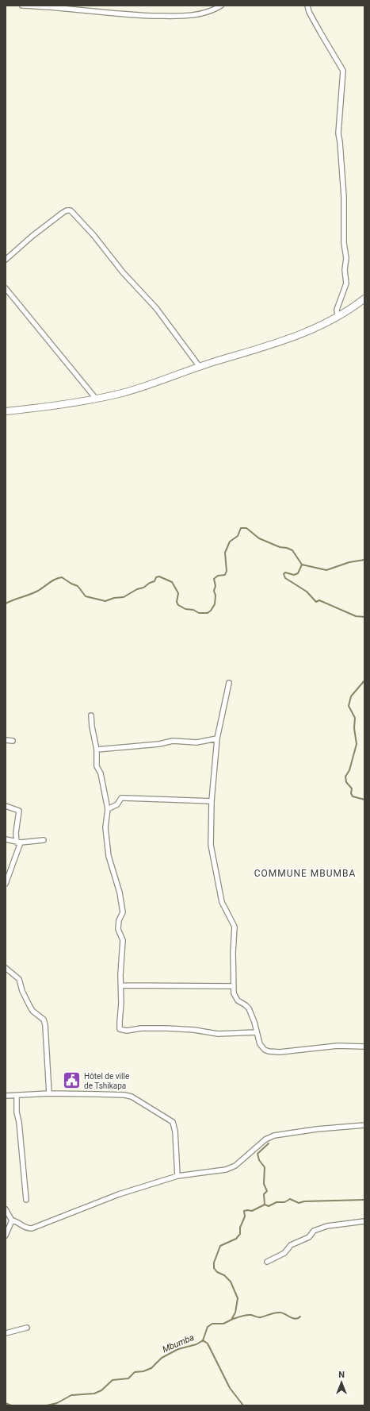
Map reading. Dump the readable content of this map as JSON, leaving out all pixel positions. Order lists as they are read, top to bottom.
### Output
{
  "districts": ["COMMUNE MBUMBA"],
  "water": ["Mbumba"],
  "places": {
    "public building": ["Hôtel de ville de Tshikapa"]
  },
  "north": "top"
}
